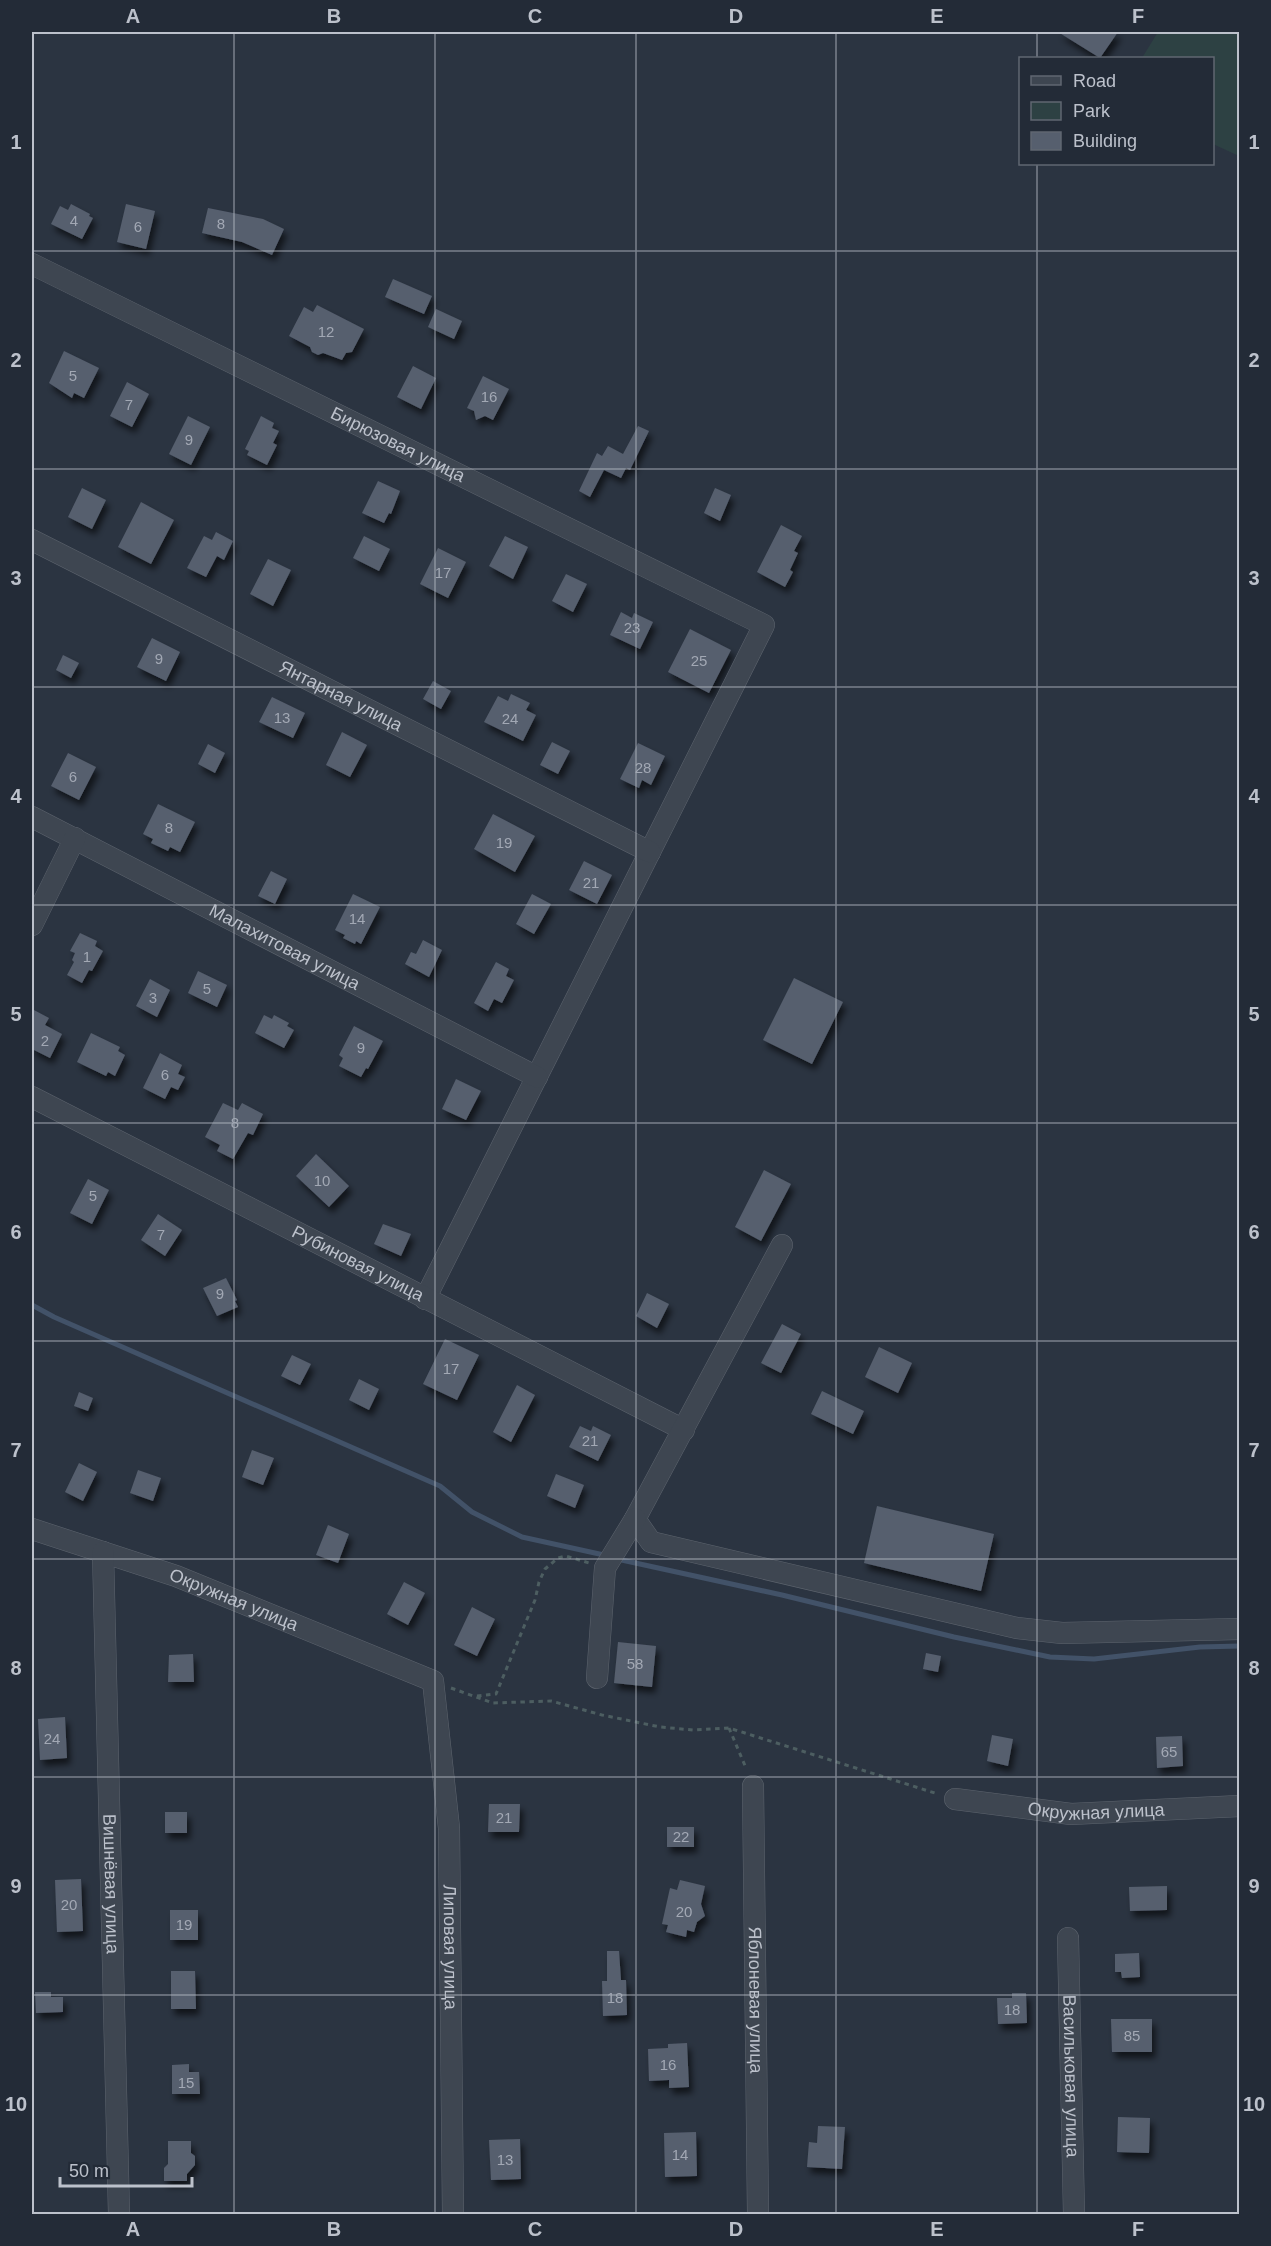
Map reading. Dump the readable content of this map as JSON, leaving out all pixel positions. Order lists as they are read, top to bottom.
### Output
{
  "streets": {
    "street": [
      "Бирюзовая улица",
      "Янтарная улица",
      "Малахитовая улица",
      "Рубиновая улица",
      "Окружная улица",
      "Вишнёвая улица",
      "Липовая улица",
      "Яблоневая улица",
      "Васильковая улица"
    ]
  },
  "crossings": [
    ["Бирюзовая улица", "Янтарная улица"],
    ["Окружная улица", "Вишнёвая улица"],
    ["Окружная улица", "Липовая улица"]
  ],
  "house_numbers": [
    "4",
    "8",
    "6",
    "12",
    "5",
    "16",
    "7",
    "9",
    "17",
    "23",
    "9",
    "25",
    "13",
    "24",
    "28",
    "6",
    "8",
    "19",
    "21",
    "14",
    "1",
    "5",
    "3",
    "2",
    "9",
    "6",
    "8",
    "10",
    "5",
    "7",
    "9",
    "17",
    "21",
    "58",
    "24",
    "65",
    "21",
    "22",
    "20",
    "20",
    "19",
    "18",
    "18",
    "85",
    "16",
    "15",
    "14",
    "13"
  ],
  "legend": ["Road", "Park", "Building"],
  "scale_bar": "50 m",
  "grid": {
    "columns": [
      "A",
      "B",
      "C",
      "D",
      "E",
      "F"
    ],
    "rows": [
      "1",
      "2",
      "3",
      "4",
      "5",
      "6",
      "7",
      "8",
      "9",
      "10"
    ]
  }
}
